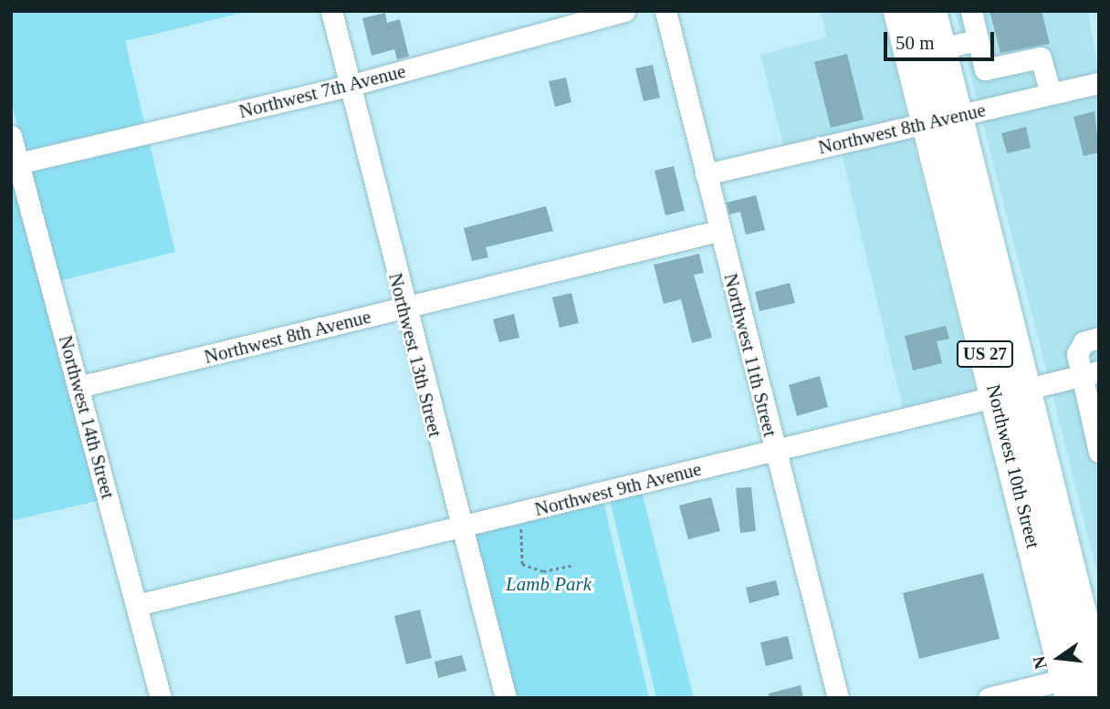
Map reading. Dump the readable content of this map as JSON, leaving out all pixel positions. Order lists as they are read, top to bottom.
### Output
{
  "streets": {
    "highway": ["US 27", "Northwest 10th Street"],
    "street": [
      "Northwest 7th Avenue",
      "Northwest 8th Avenue",
      "Northwest 13th Street",
      "Northwest 11th Street",
      "Northwest 14th Street",
      "Northwest 9th Avenue"
    ]
  },
  "crossings": [
    ["Northwest 7th Avenue", "Northwest 13th Street"],
    ["Northwest 7th Avenue", "Northwest 14th Street"],
    ["Northwest 8th Avenue", "Northwest 13th Street"],
    ["Northwest 8th Avenue", "Northwest 11th Street"],
    ["Northwest 8th Avenue", "Northwest 14th Street"],
    ["Northwest 8th Avenue", "Northwest 10th Street"],
    ["Northwest 13th Street", "Northwest 9th Avenue"],
    ["Northwest 11th Street", "Northwest 9th Avenue"],
    ["Northwest 14th Street", "Northwest 9th Avenue"],
    ["Northwest 10th Street", "Northwest 9th Avenue"]
  ],
  "parks": ["Lamb Park"],
  "scale_bar": "50 m",
  "north": "left"
}
